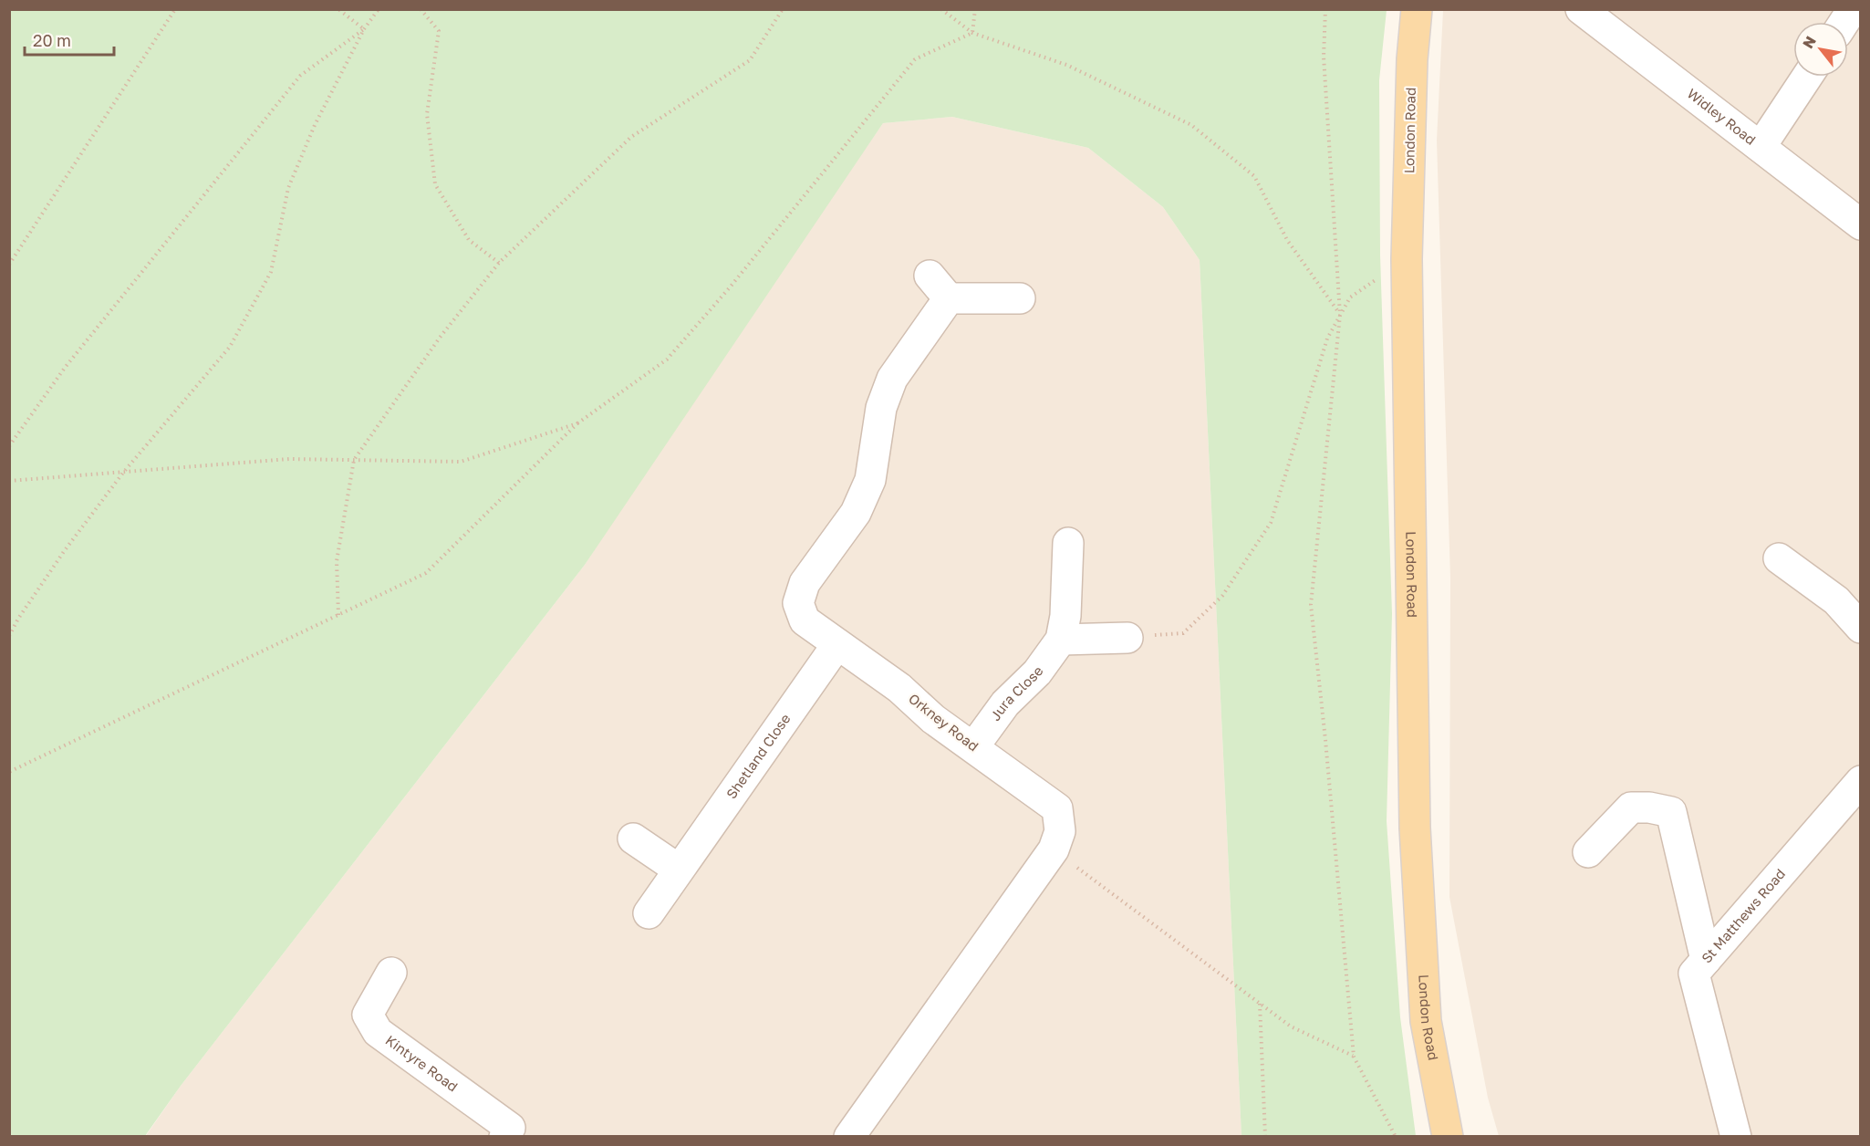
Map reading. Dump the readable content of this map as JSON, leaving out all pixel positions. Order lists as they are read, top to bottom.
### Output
{
  "streets": {
    "main road": ["London Road"],
    "street": [
      "Widley Road",
      "Jura Close",
      "Orkney Road",
      "Shetland Close",
      "St Matthews Road",
      "Kintyre Road"
    ]
  },
  "crossings": [
    ["Jura Close", "Orkney Road"],
    ["Orkney Road", "Shetland Close"]
  ],
  "scale_bar": "20 m",
  "north": "top left"
}
